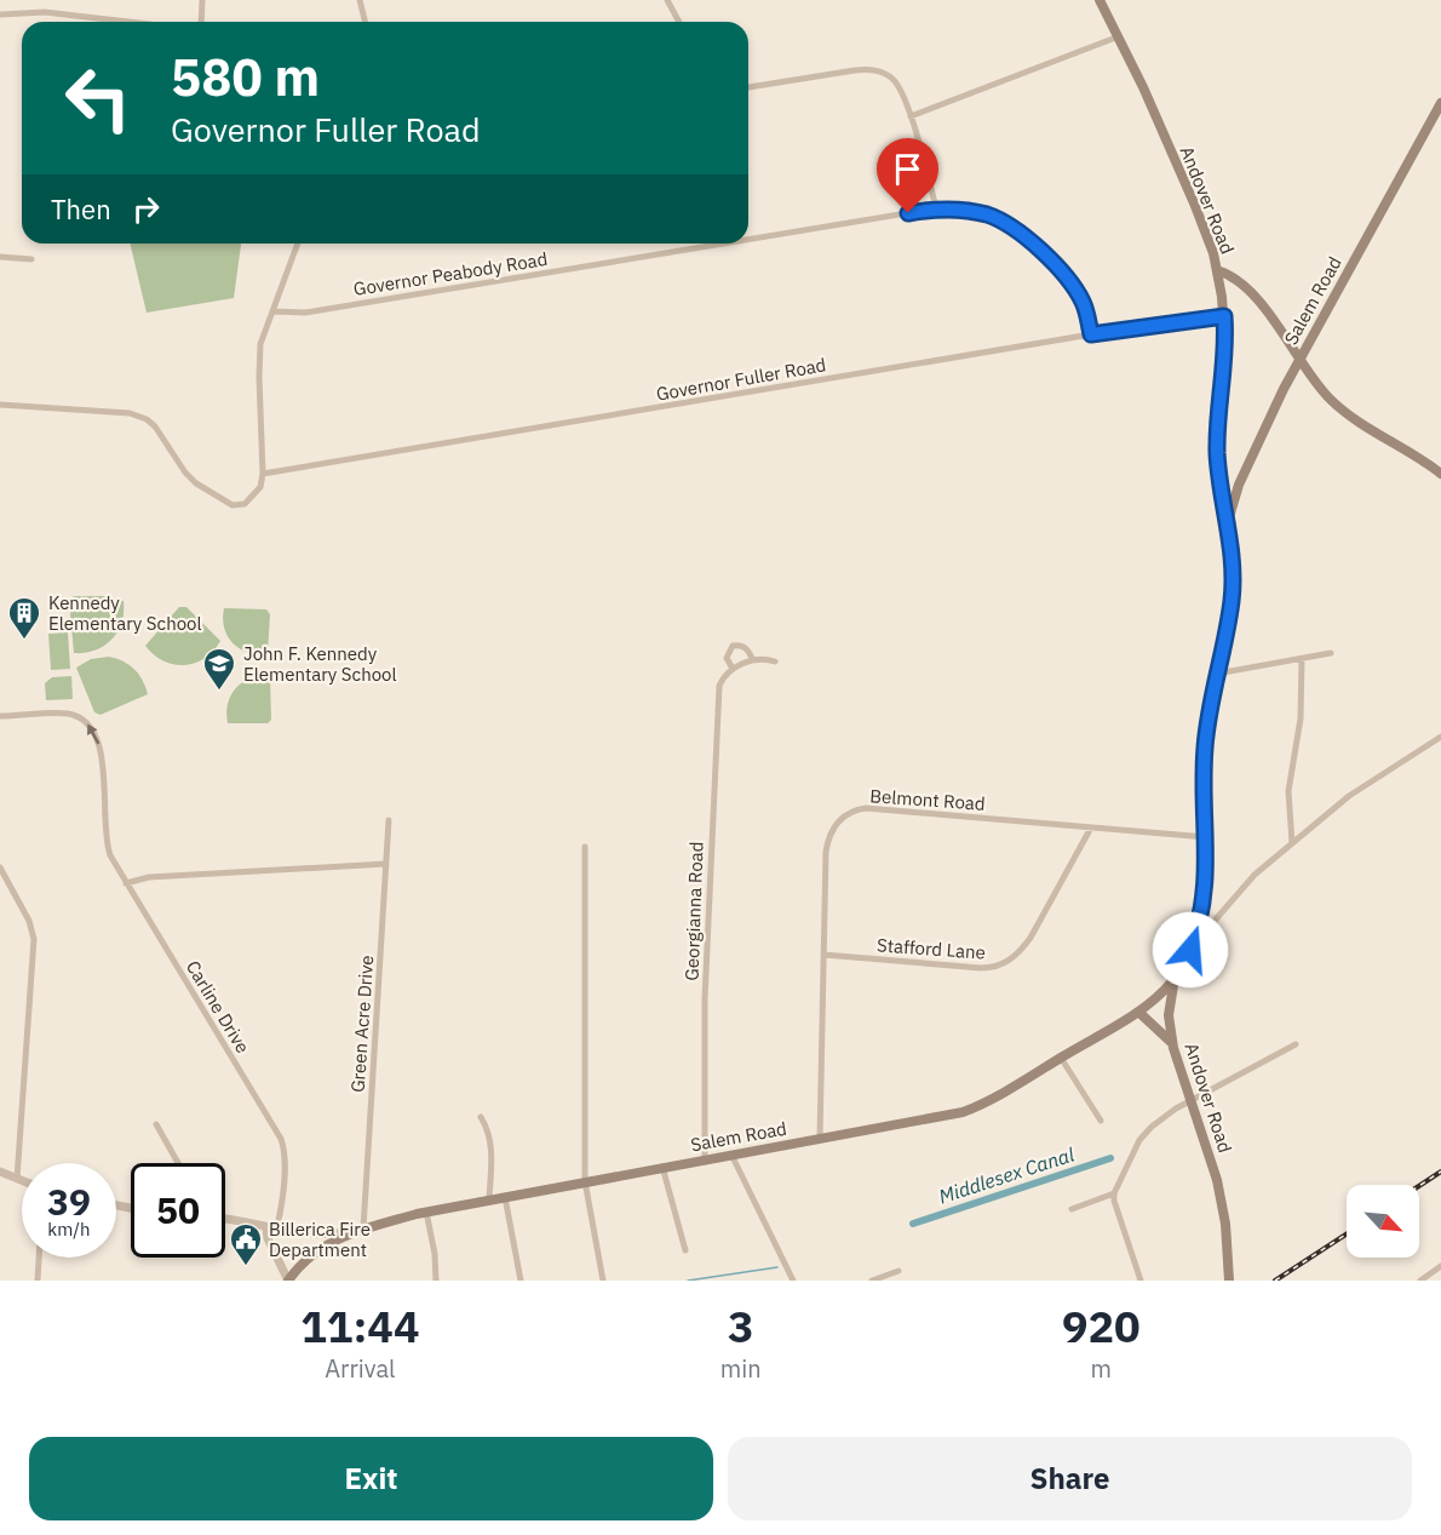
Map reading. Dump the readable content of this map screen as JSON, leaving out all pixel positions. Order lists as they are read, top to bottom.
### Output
{
  "streets": {
    "main road": ["Andover Road", "Salem Road"],
    "street": [
      "Governor Peabody Road",
      "Governor Fuller Road",
      "Belmont Road",
      "Georgianna Road",
      "Stafford Lane",
      "Carline Drive",
      "Green Acre Drive"
    ]
  },
  "crossings": [
    ["Andover Road", "Salem Road"],
    ["Andover Road", "Governor Fuller Road"],
    ["Andover Road", "Belmont Road"],
    ["Governor Peabody Road", "Governor Fuller Road"],
    ["Salem Road", "Belmont Road"],
    ["Salem Road", "Georgianna Road"],
    ["Salem Road", "Green Acre Drive"],
    ["Belmont Road", "Stafford Lane"]
  ],
  "water": ["Middlesex Canal"],
  "places": {
    "building": ["Kennedy Elementary School"],
    "school or university": ["John F. Kennedy Elementary School"],
    "public building": ["Billerica Fire Department"]
  },
  "north": "bottom right",
  "page": {
    "turn": ["580 m", "Governor Fuller Road"],
    "then": "Then",
    "speed": "39 km/h",
    "limit": "50",
    "eta": [
      "11:44",
      "Arrival",
      "3",
      "min",
      "920",
      "m"
    ],
    "buttons": ["Exit", "Share"]
  }
}
